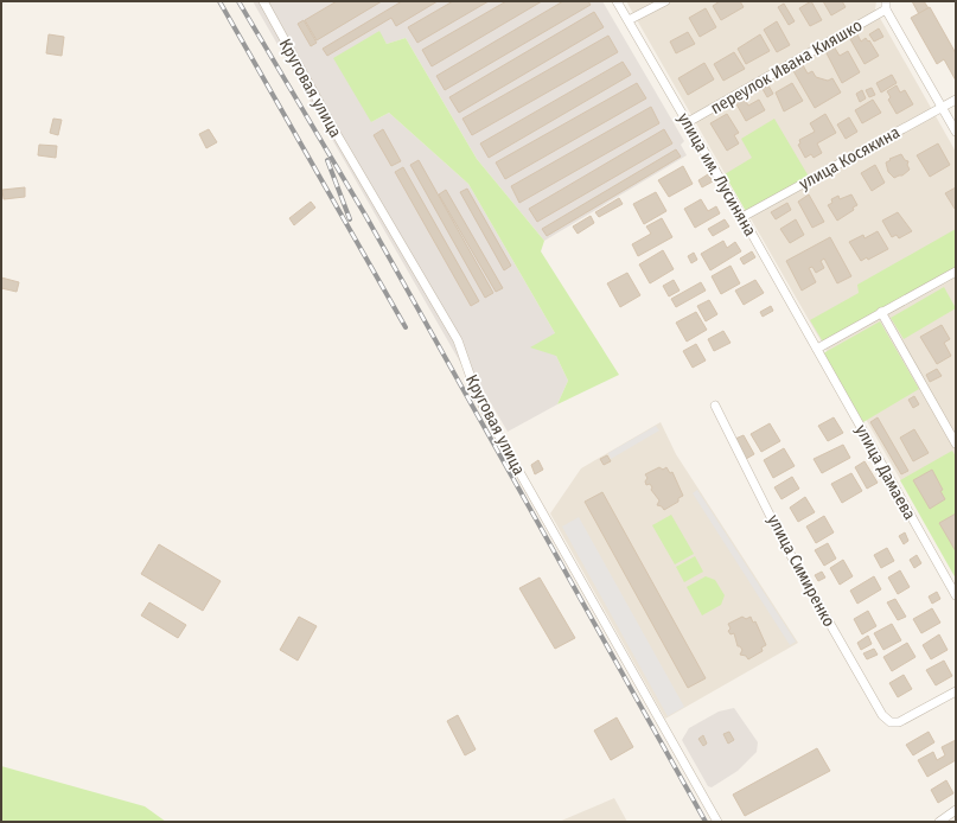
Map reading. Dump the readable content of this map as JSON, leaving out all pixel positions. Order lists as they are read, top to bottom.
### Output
{
  "streets": {
    "street": [
      "переулок Ивана Кияшко",
      "Круговая улица",
      "улица Косякина",
      "улица им. Лусиняна",
      "улица Дамаева",
      "улица Симиренко"
    ]
  },
  "crossings": [
    ["переулок Ивана Кияшко", "улица им. Лусиняна"],
    ["улица Косякина", "улица им. Лусиняна"],
    ["улица им. Лусиняна", "улица Дамаева"]
  ]
}
